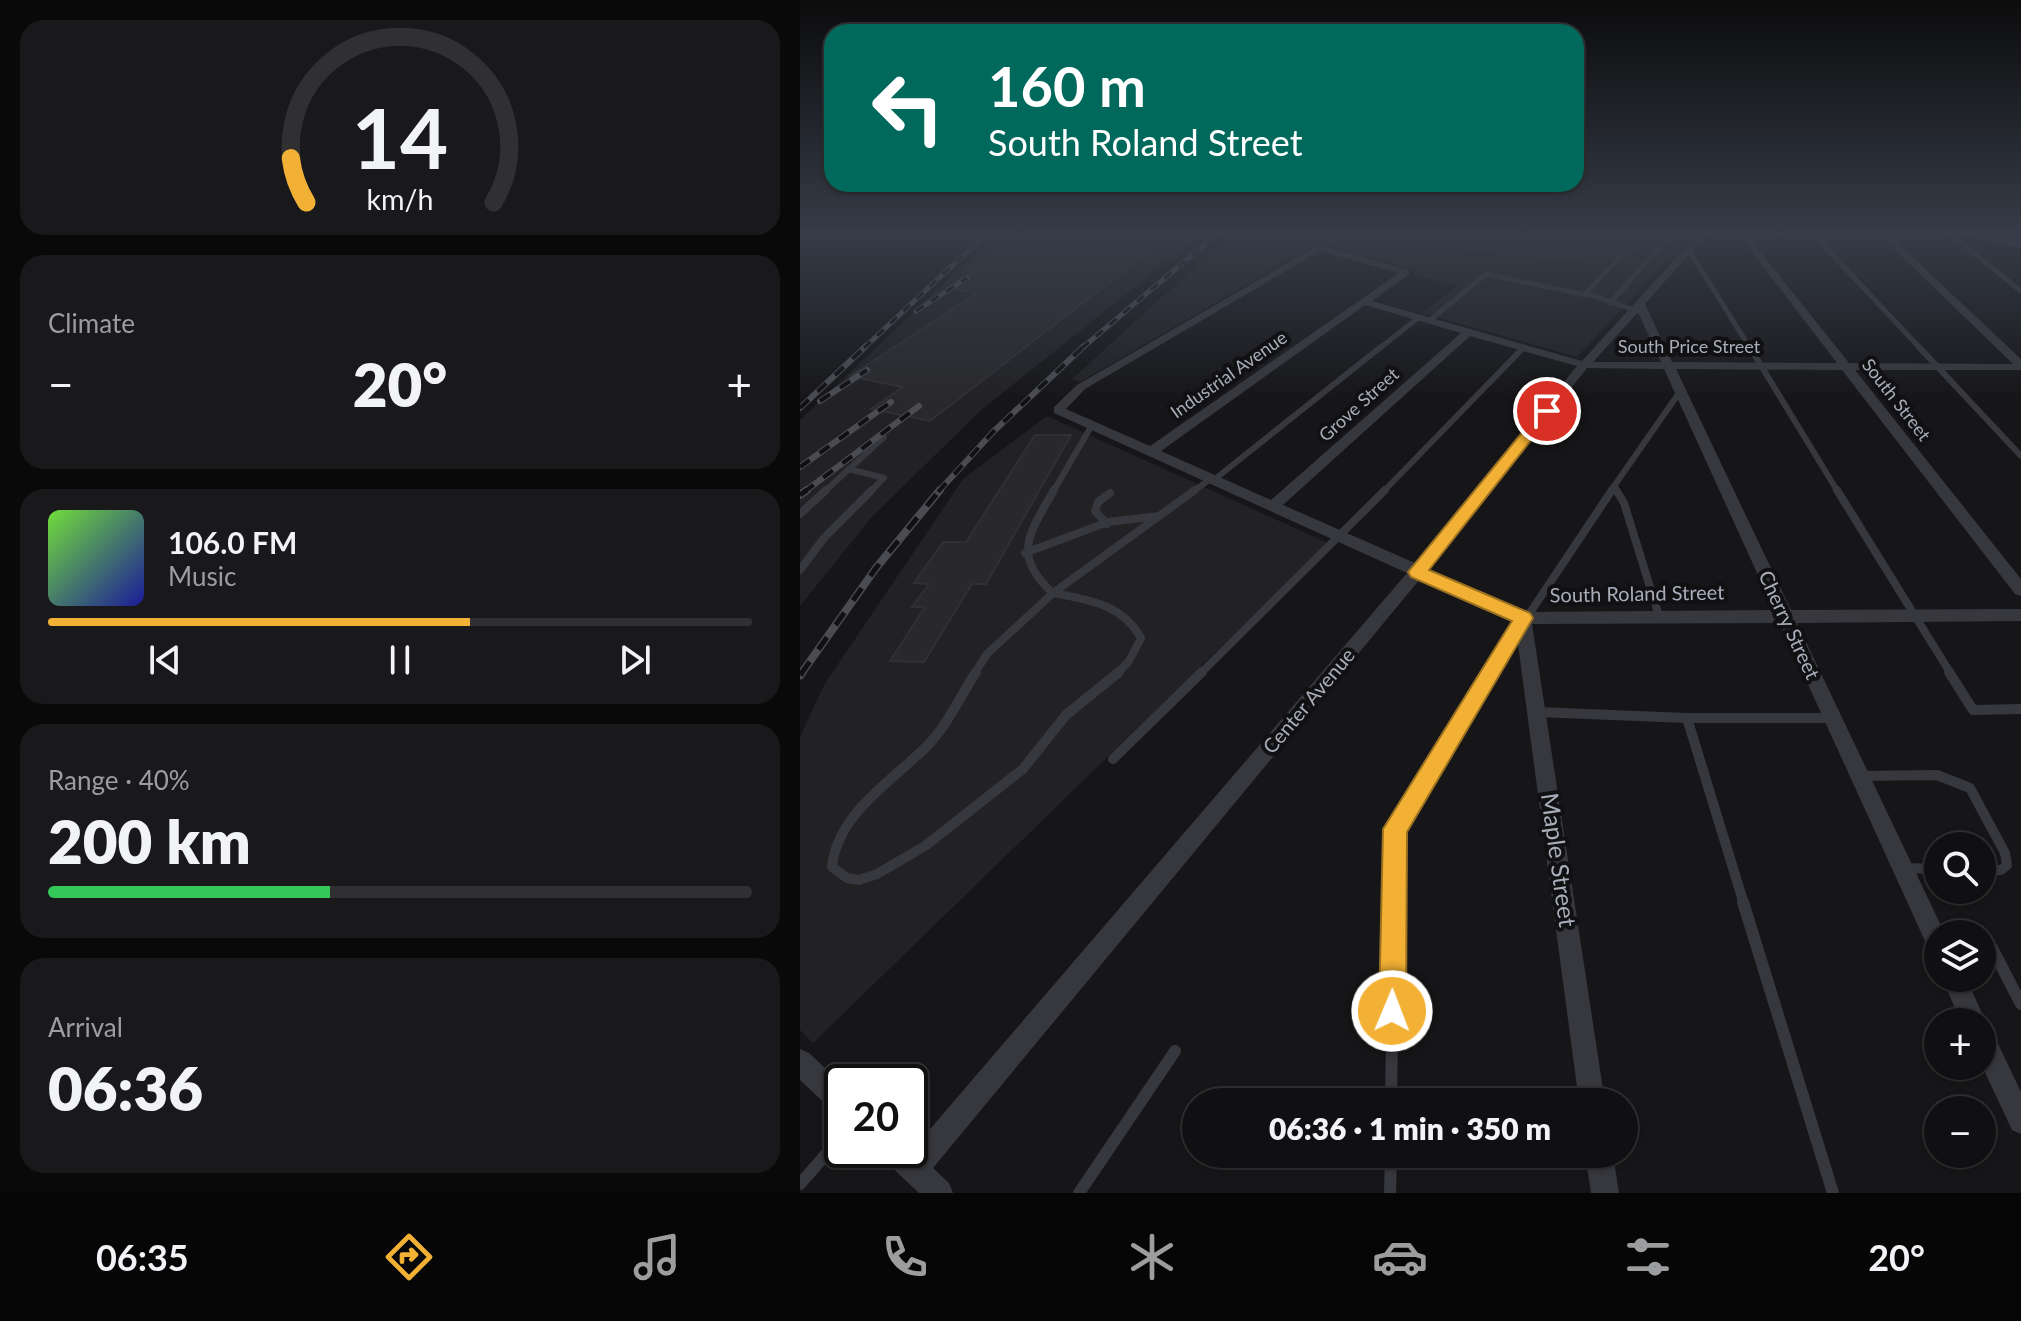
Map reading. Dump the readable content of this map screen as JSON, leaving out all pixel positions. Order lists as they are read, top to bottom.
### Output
{
  "streets": {
    "street": [
      "South Price Street",
      "Industrial Avenue",
      "South Street",
      "Grove Street",
      "South Roland Street",
      "Cherry Street",
      "Center Avenue",
      "Maple Street"
    ]
  },
  "crossings": [
    ["South Price Street", "Industrial Avenue"],
    ["South Price Street", "South Street"],
    ["South Price Street", "Grove Street"],
    ["South Price Street", "Cherry Street"],
    ["South Price Street", "Center Avenue"],
    ["Industrial Avenue", "South Roland Street"],
    ["Grove Street", "South Roland Street"],
    ["South Roland Street", "Cherry Street"],
    ["South Roland Street", "Center Avenue"],
    ["South Roland Street", "Maple Street"],
    ["Cherry Street", "Center Avenue"]
  ],
  "page": {
    "turn": ["160 m", "South Roland Street"],
    "tile": [
      "Climate",
      ["Range · 40%", "200 km"],
      ["Arrival", "06:36"]
    ],
    "heat": ["−", "20°", "+"],
    "song": ["106.0 FM", "Music"],
    "map_buttons": ["+", "−"],
    "limit": "20",
    "trip": "06:36 · 1 min · 350 m",
    "tabs": ["06:35", "20°"],
    "gauge": ["14", "km/h"]
  }
}
